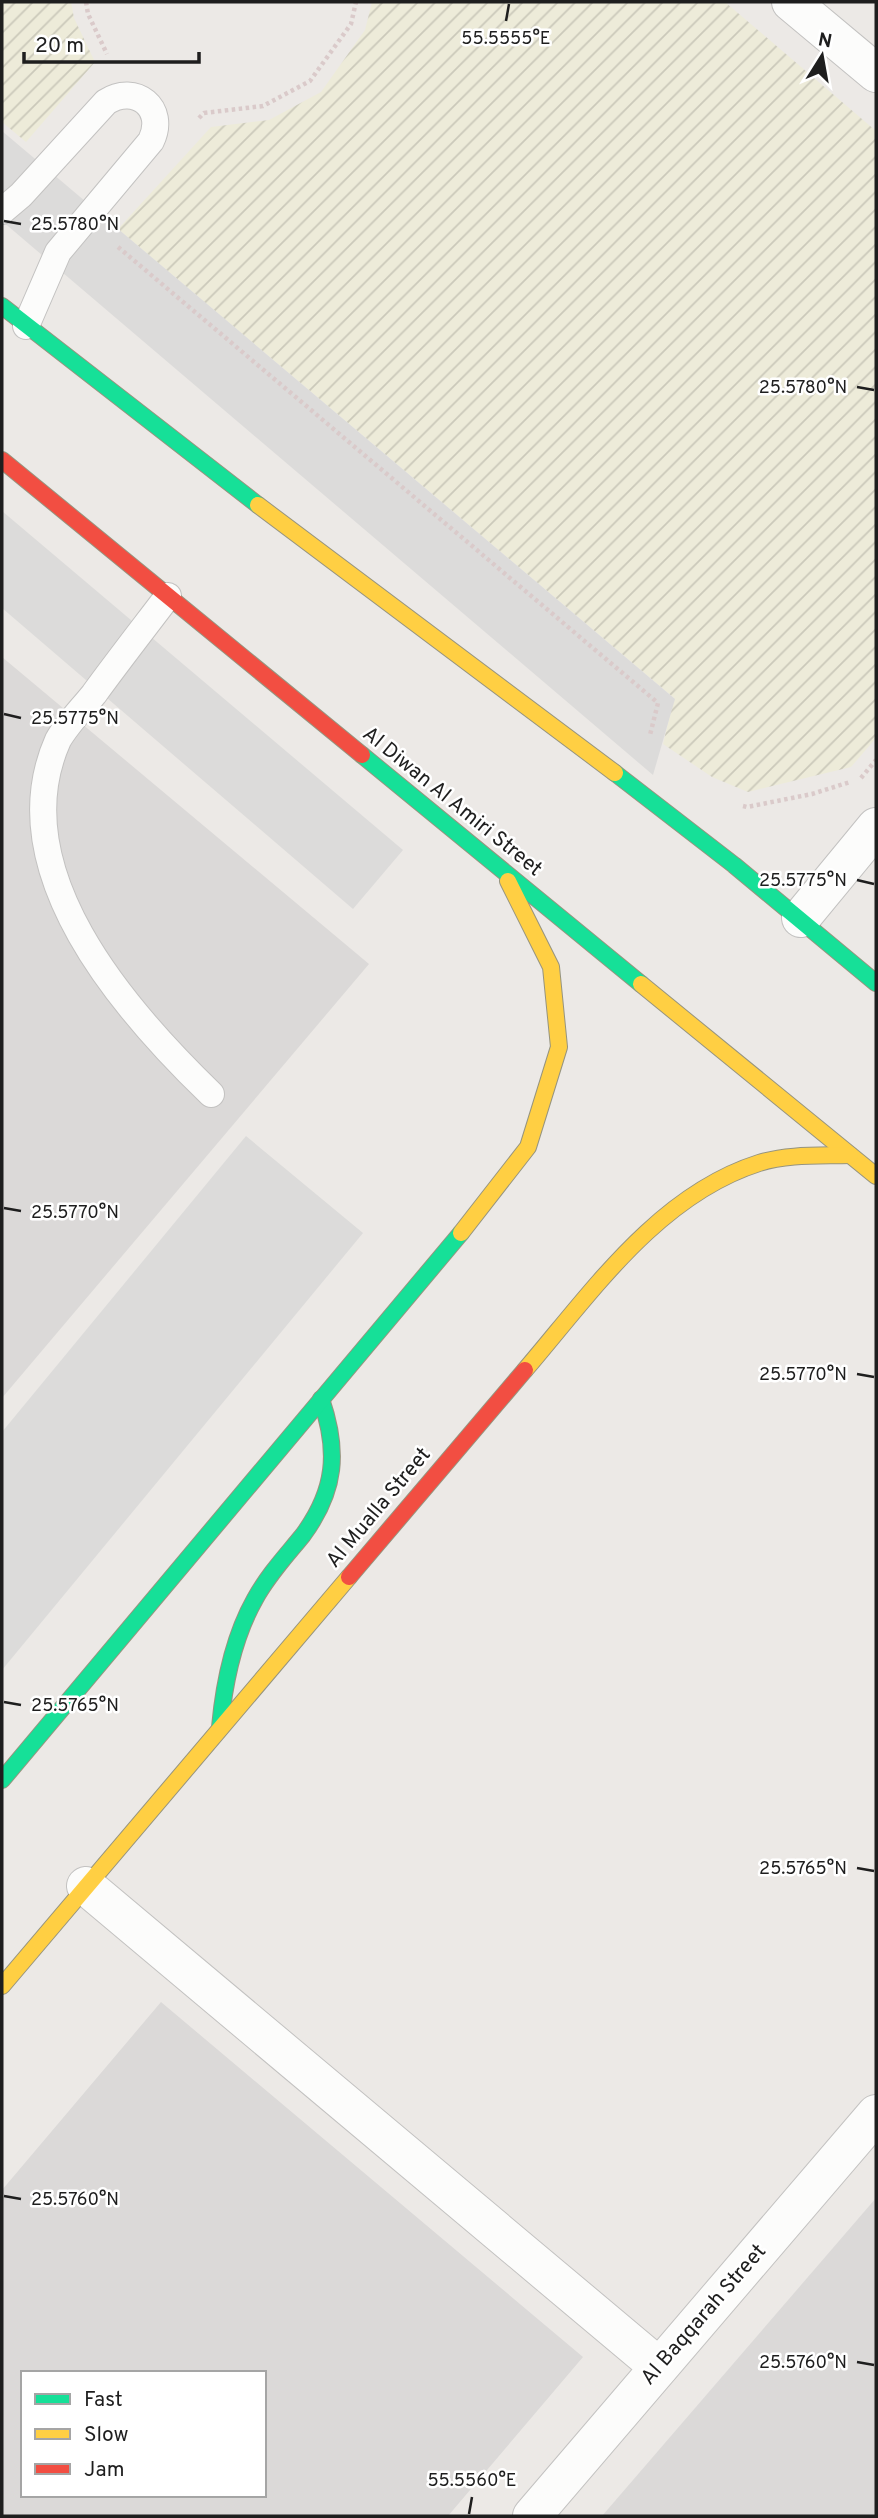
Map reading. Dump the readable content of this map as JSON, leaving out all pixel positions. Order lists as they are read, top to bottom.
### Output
{
  "streets": {
    "street": ["Al Diwan Al Amiri Street", "Al Mualla Street", "Al Baqqarah Street"]
  },
  "crossings": [
    ["Al Diwan Al Amiri Street", "Al Mualla Street"]
  ],
  "legend": ["Fast", "Slow", "Jam"],
  "scale_bar": "20 m",
  "north": "top",
  "coordinates": [
    "55.5555°E",
    "25.5780°N",
    "25.5775°N",
    "25.5770°N",
    "25.5765°N",
    "25.5760°N",
    "55.5560°E"
  ]
}
